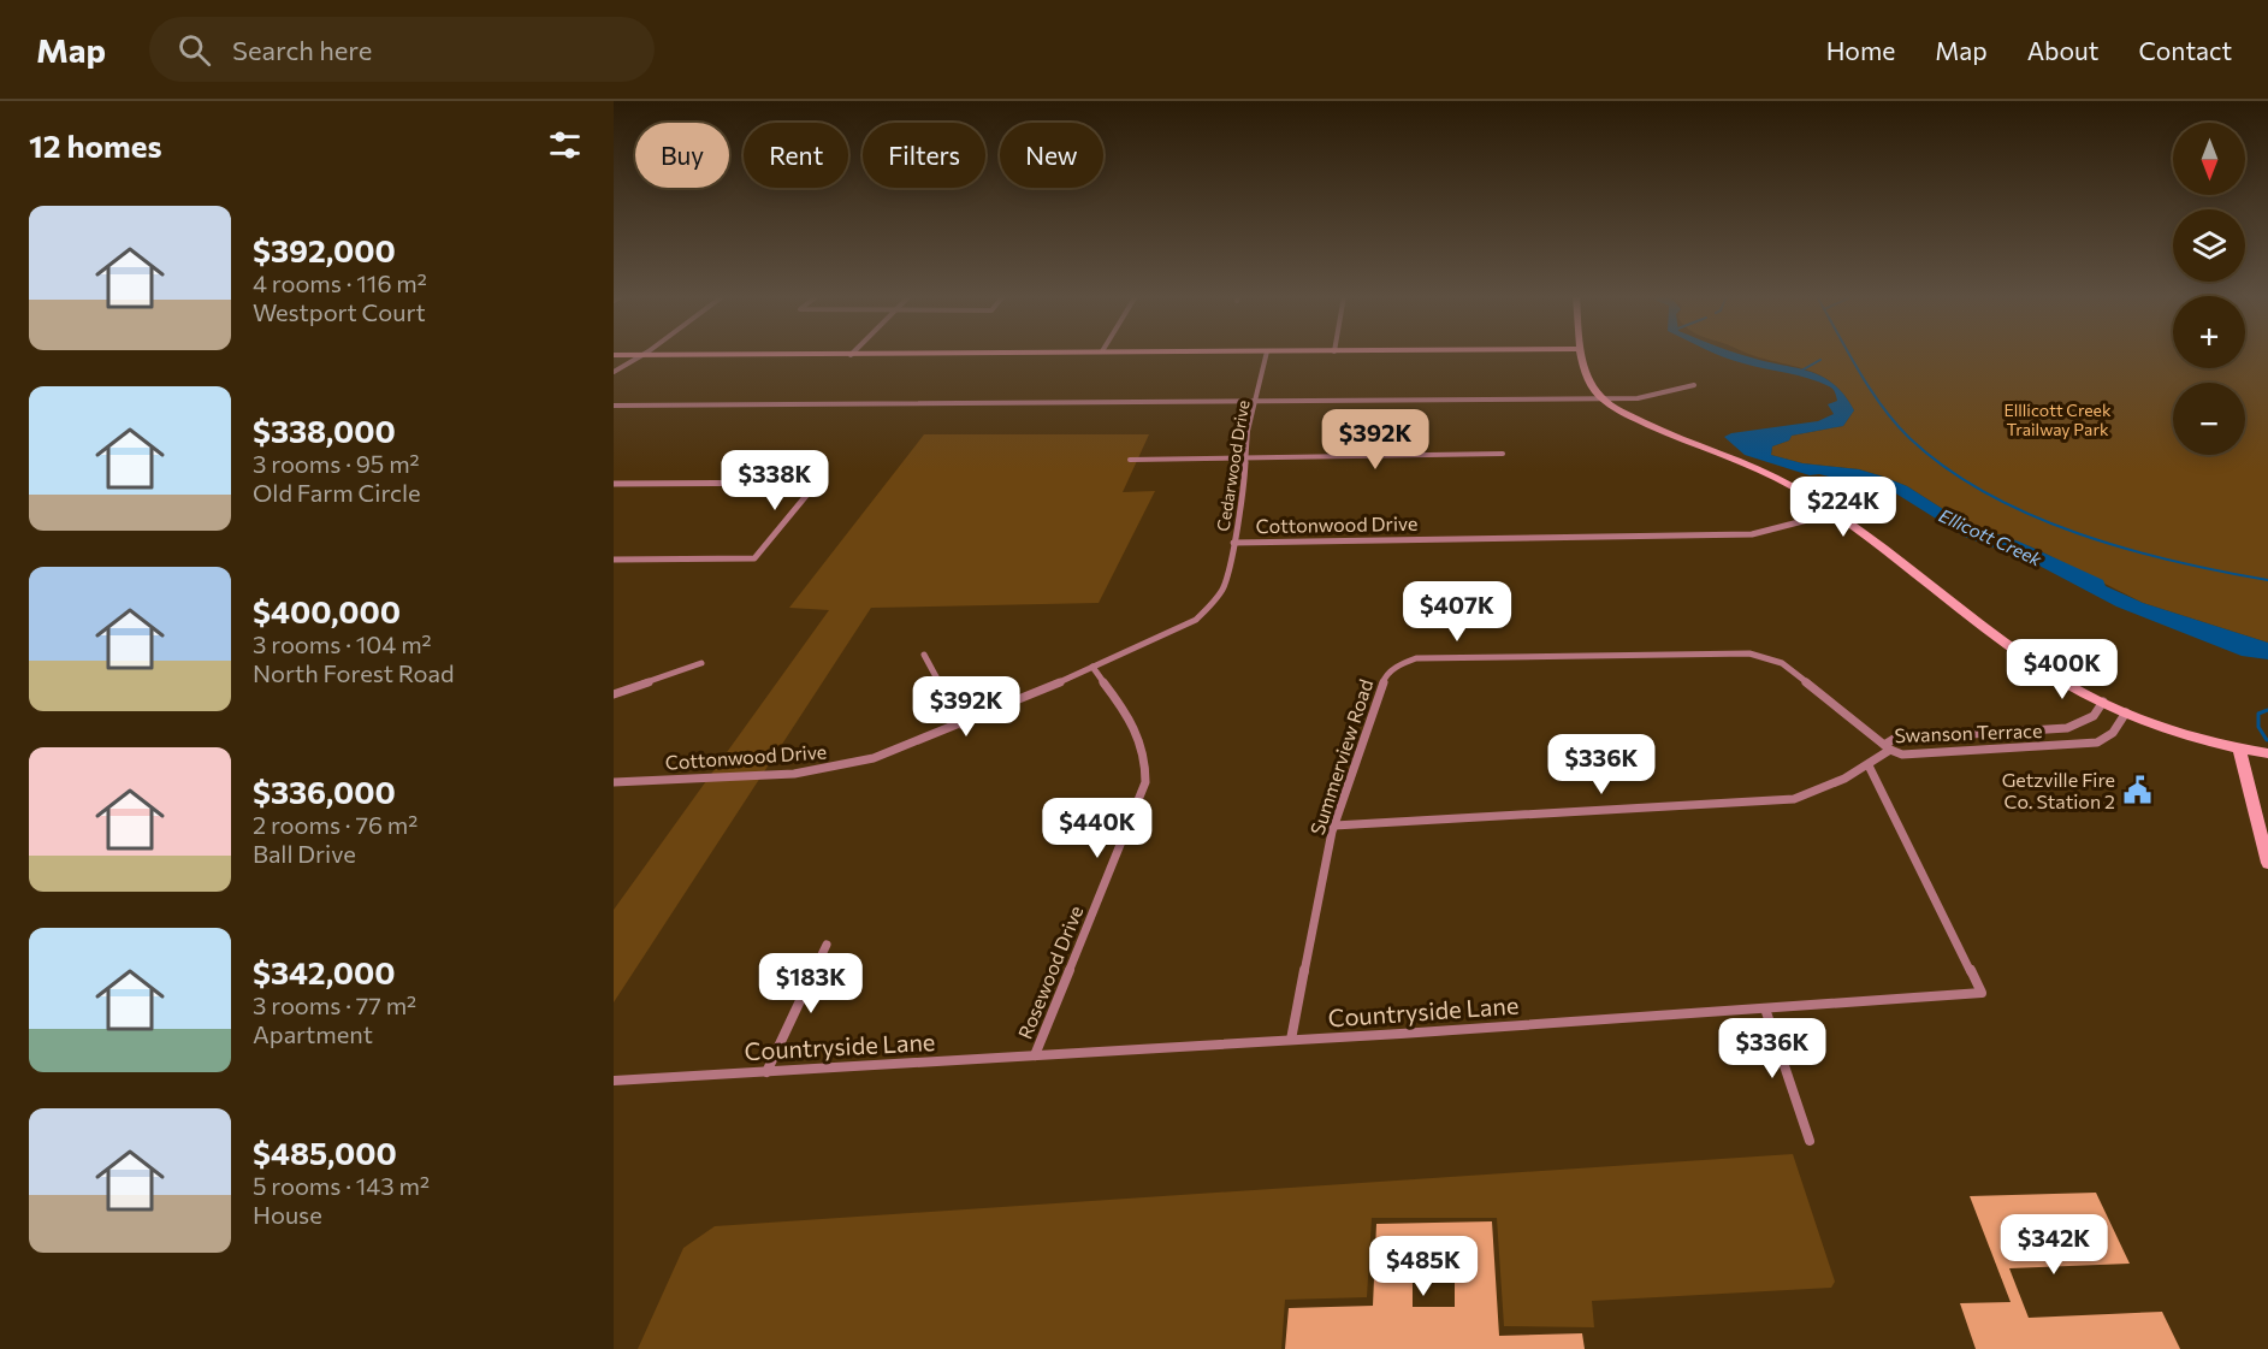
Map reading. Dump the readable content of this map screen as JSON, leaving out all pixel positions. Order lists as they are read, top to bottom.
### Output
{
  "streets": {
    "street": [
      "Cedarwood Drive",
      "Cottonwood Drive",
      "Swanson Terrace",
      "Summerview Road",
      "Rosewood Drive",
      "Countryside Lane"
    ]
  },
  "crossings": [
    ["Cedarwood Drive", "Cottonwood Drive"],
    ["Cottonwood Drive", "Rosewood Drive"],
    ["Swanson Terrace", "Summerview Road"],
    ["Swanson Terrace", "Countryside Lane"],
    ["Summerview Road", "Countryside Lane"],
    ["Rosewood Drive", "Countryside Lane"]
  ],
  "water": ["Ellicott Creek"],
  "parks": ["Elllicott Creek Trailway Park"],
  "places": {
    "public building": ["Getzville Fire Co. Station 2"]
  },
  "north": "bottom",
  "page": {
    "header": "Map",
    "search": "Search here",
    "nav": [
      "Home",
      "Map",
      "About",
      "Contact"
    ],
    "heading": "12 homes",
    "map_buttons": ["+", "−"],
    "chip": [
      "Buy",
      "Rent",
      "Filters",
      "New"
    ],
    "list": [
      {
        "name": "$392,000",
        "note": "4 rooms · 116 m² · Westport Court"
      },
      {
        "name": "$338,000",
        "note": "3 rooms · 95 m² · Old Farm Circle"
      },
      {
        "name": "$400,000",
        "note": "3 rooms · 104 m² · North Forest Road"
      },
      {
        "name": "$336,000",
        "note": "2 rooms · 76 m² · Ball Drive"
      },
      {
        "name": "$342,000",
        "note": "3 rooms · 77 m² · Apartment"
      },
      {
        "name": "$485,000",
        "note": "5 rooms · 143 m² · House"
      }
    ],
    "price": [
      "$392K",
      "$338K",
      "$224K",
      "$407K",
      "$400K",
      "$392K",
      "$336K",
      "$440K",
      "$183K",
      "$336K",
      "$342K",
      "$485K"
    ]
  }
}
